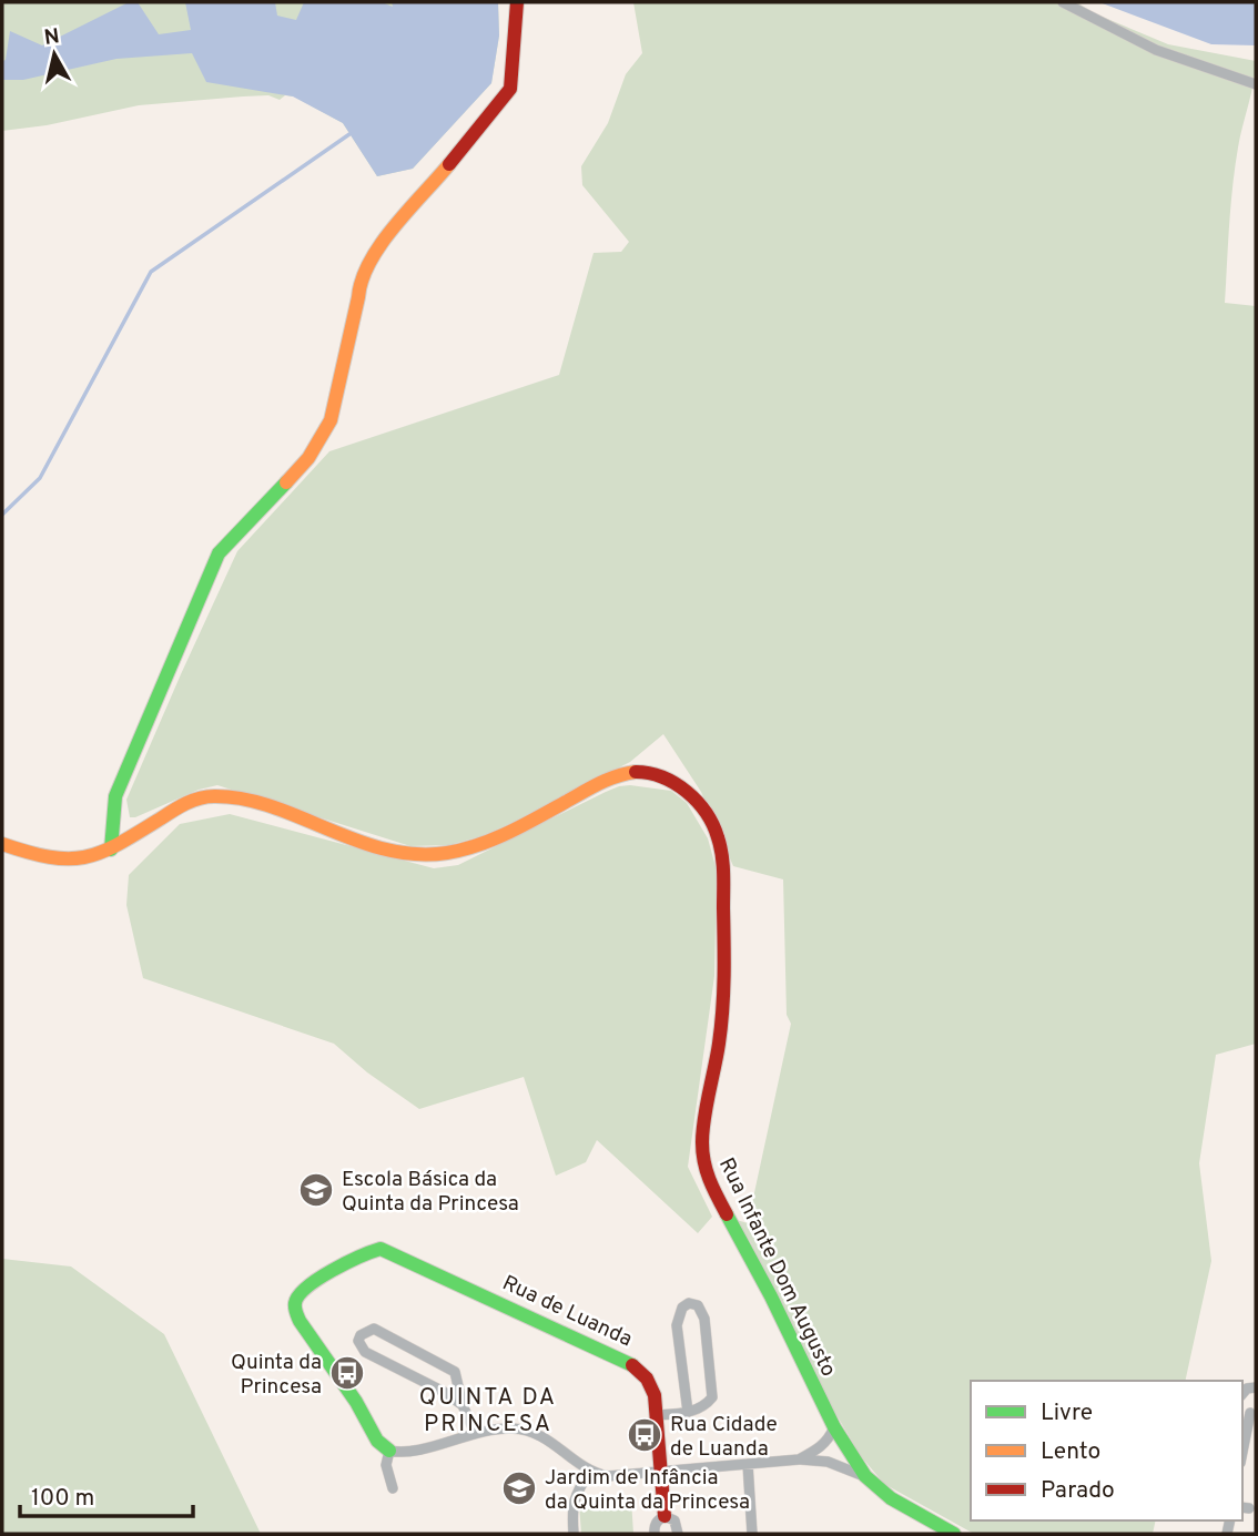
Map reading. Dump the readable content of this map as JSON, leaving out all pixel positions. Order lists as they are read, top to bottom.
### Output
{
  "streets": {
    "street": ["Rua Infante Dom Augusto", "Rua de Luanda"]
  },
  "districts": ["QUINTA DA PRINCESA"],
  "places": {
    "school or university": ["Escola Básica da Quinta da Princesa", "Jardim de Infância da Quinta da Princesa"],
    "bus stop": ["Quinta da Princesa", "Rua Cidade de Luanda"]
  },
  "legend": ["Livre", "Lento", "Parado"],
  "scale_bar": "100 m",
  "north": "top"
}
